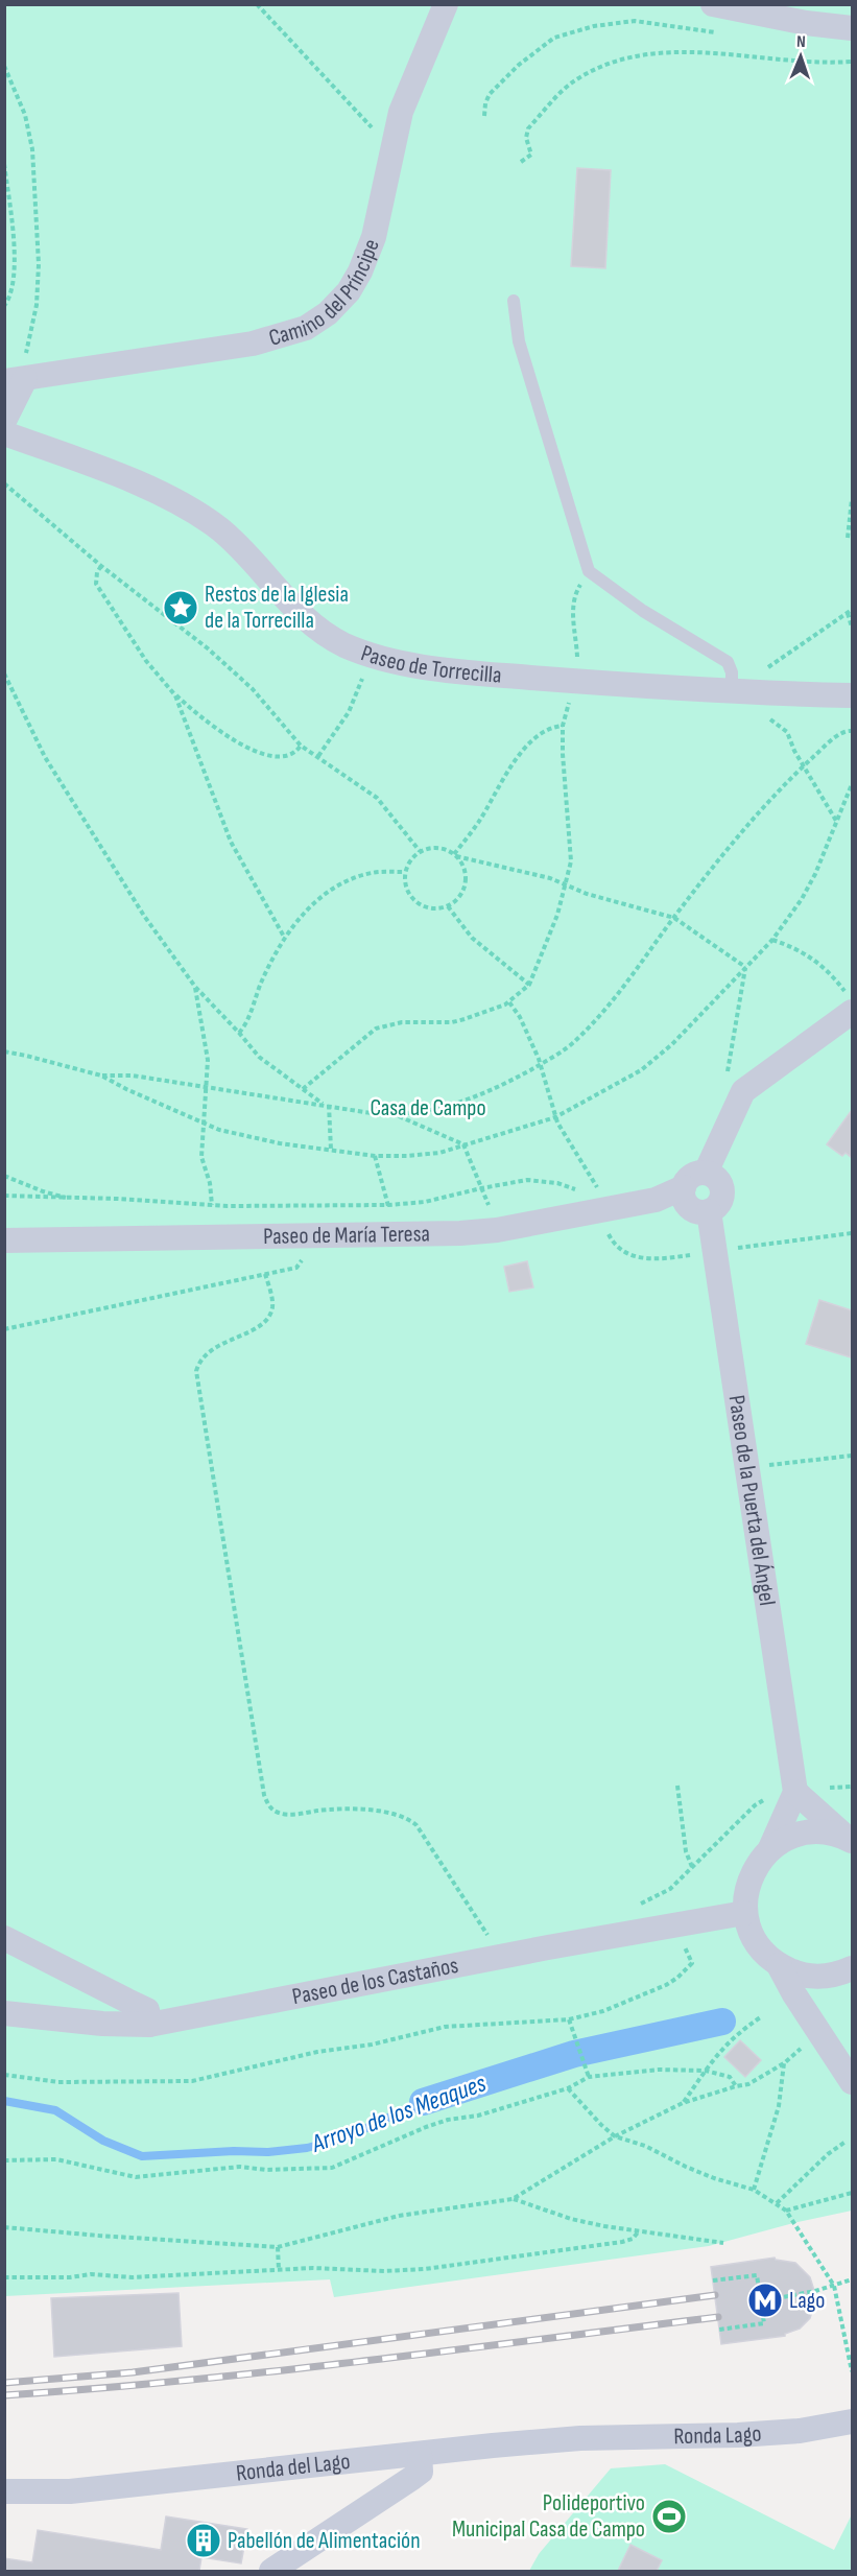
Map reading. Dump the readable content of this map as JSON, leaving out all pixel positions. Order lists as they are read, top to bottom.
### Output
{
  "streets": {
    "street": [
      "Camino del Príncipe",
      "Paseo de Torrecilla",
      "Paseo de María Teresa",
      "Paseo de la Puerta del Ángel",
      "Paseo de los Castaños",
      "Ronda Lago",
      "Ronda del Lago"
    ]
  },
  "crossings": [
    ["Paseo de María Teresa", "Paseo de la Puerta del Ángel"],
    ["Ronda Lago", "Ronda del Lago"]
  ],
  "water": ["Arroyo de los Meaques"],
  "parks": ["Casa de Campo"],
  "places": {
    "place": ["Restos de la Iglesia de la Torrecilla"],
    "metro station": ["Lago"],
    "sports": ["Polideportivo Municipal Casa de Campo"],
    "building": ["Pabellón de Alimentación"]
  },
  "north": "top"
}
